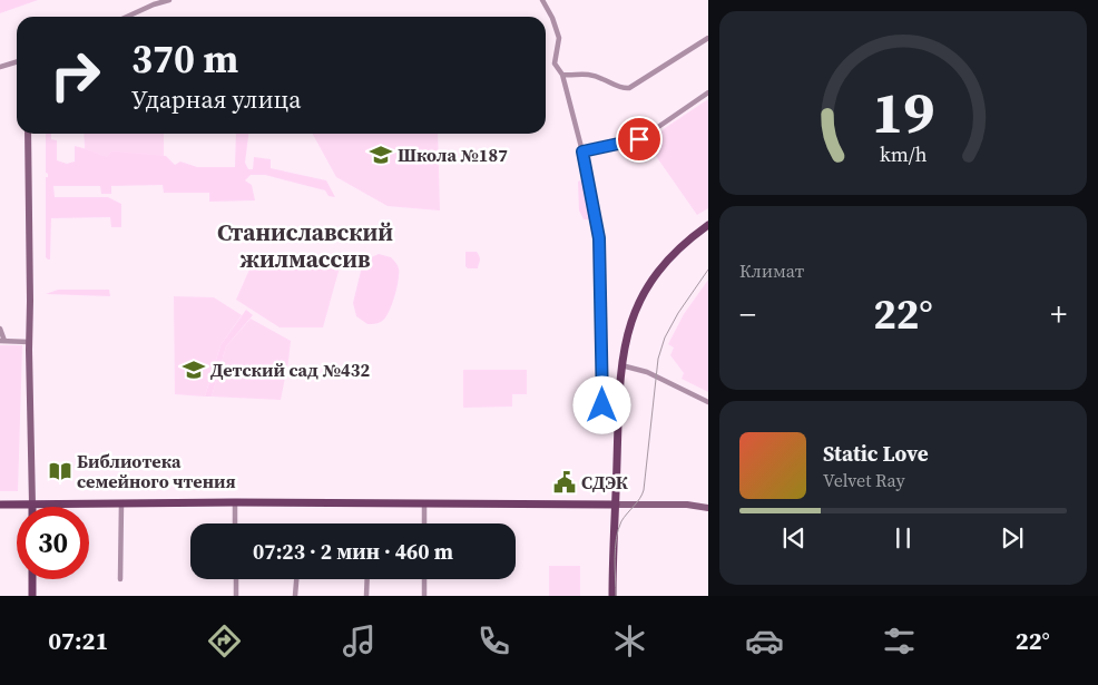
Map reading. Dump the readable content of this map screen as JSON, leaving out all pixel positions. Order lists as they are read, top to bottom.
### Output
{
  "districts": ["Станиславский жилмассив"],
  "places": {
    "school or university": ["Школа №187", "Детский сад №432"],
    "library": ["Библиотека семейного чтения"],
    "public building": ["СДЭК"]
  },
  "page": {
    "turn": ["370 m", "Ударная улица"],
    "tile": "Климат",
    "heat": ["−", "22°", "+"],
    "song": ["Static Love", "Velvet Ray"],
    "limit": "30",
    "trip": "07:23 · 2 мин · 460 m",
    "tabs": ["07:21", "22°"],
    "gauge": ["19", "km/h"]
  }
}
